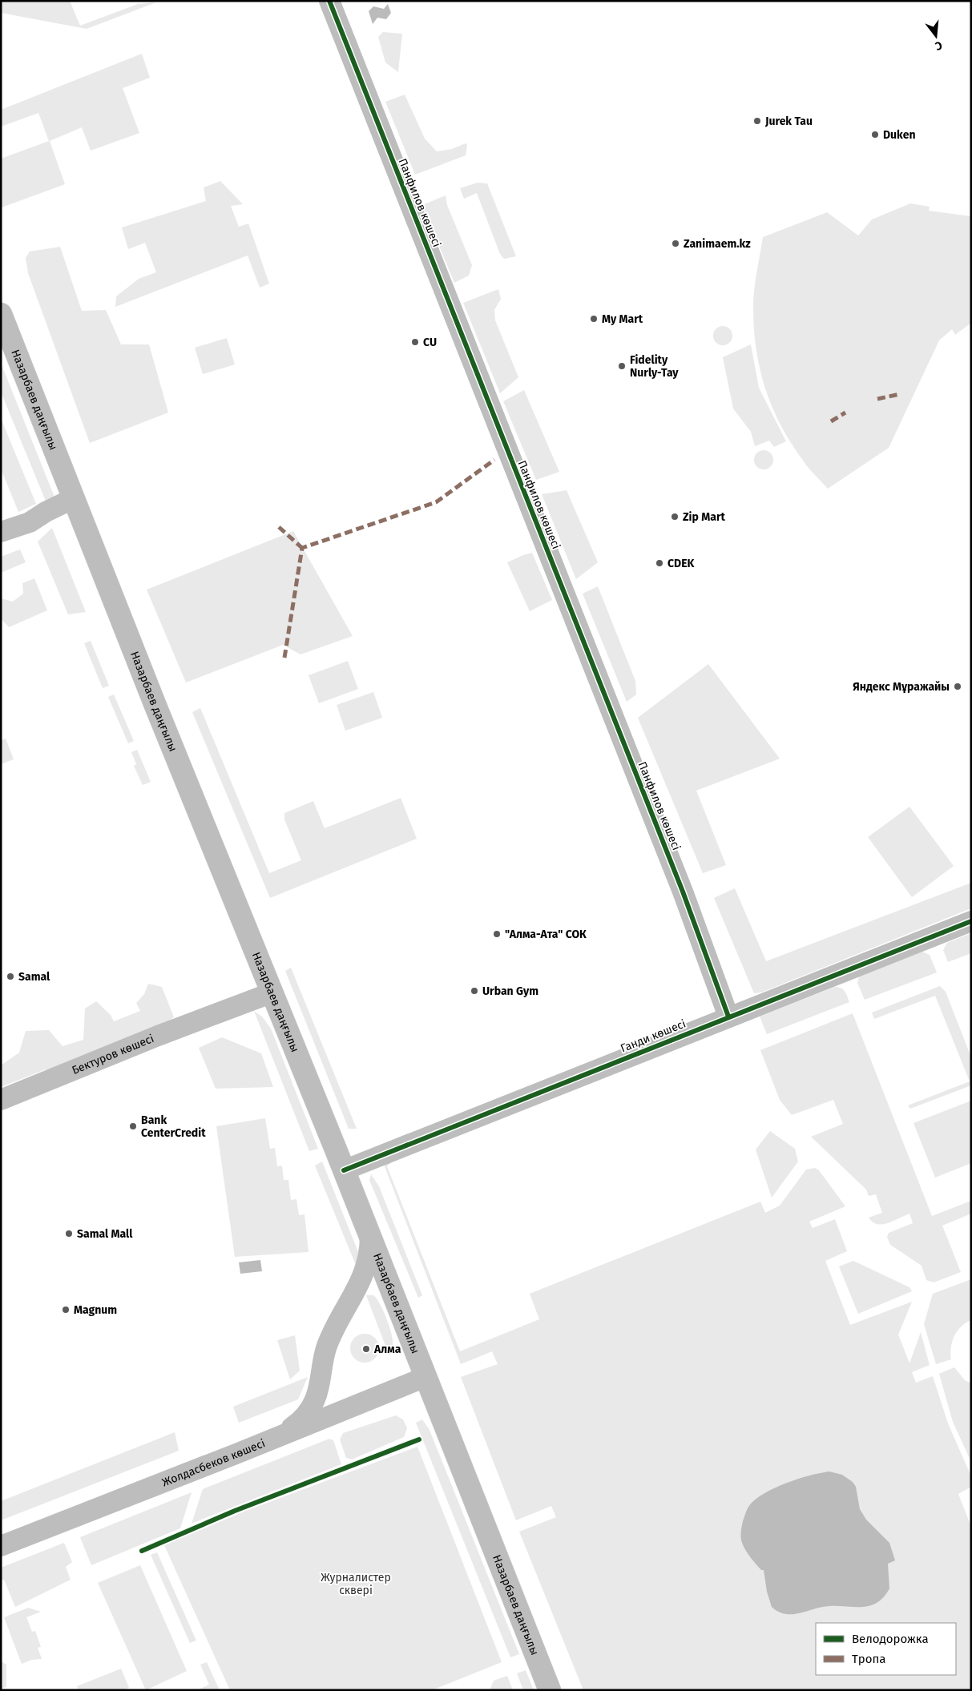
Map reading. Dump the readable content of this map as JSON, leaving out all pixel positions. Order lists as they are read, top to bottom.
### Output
{
  "streets": {
    "main road": ["Назарбаев даңғылы"],
    "street": [
      "Панфилов көшесі",
      "Ганди көшесі",
      "Бектуров көшесі",
      "Жолдасбеков көшесі"
    ]
  },
  "crossings": [
    ["Панфилов көшесі", "Ганди көшесі"],
    ["Назарбаев даңғылы", "Ганди көшесі"],
    ["Назарбаев даңғылы", "Бектуров көшесі"],
    ["Назарбаев даңғылы", "Жолдасбеков көшесі"]
  ],
  "parks": ["Журналиcтер сквері"],
  "places": [
    "Jurek Tau",
    "Duken",
    "Zanimaem.kz",
    "My Mart",
    "CU",
    "Fidelity Nurly-Tay",
    "Zip Mart",
    "CDEK",
    "Яндекс Мұражайы",
    "\"Алма-Ата\" СОК",
    "Samal",
    "Urban Gym",
    "Bank CenterCredit",
    "Samal Mall",
    "Magnum",
    "Алма"
  ],
  "legend": ["Велодорожка", "Тропа"],
  "north": "bottom"
}
